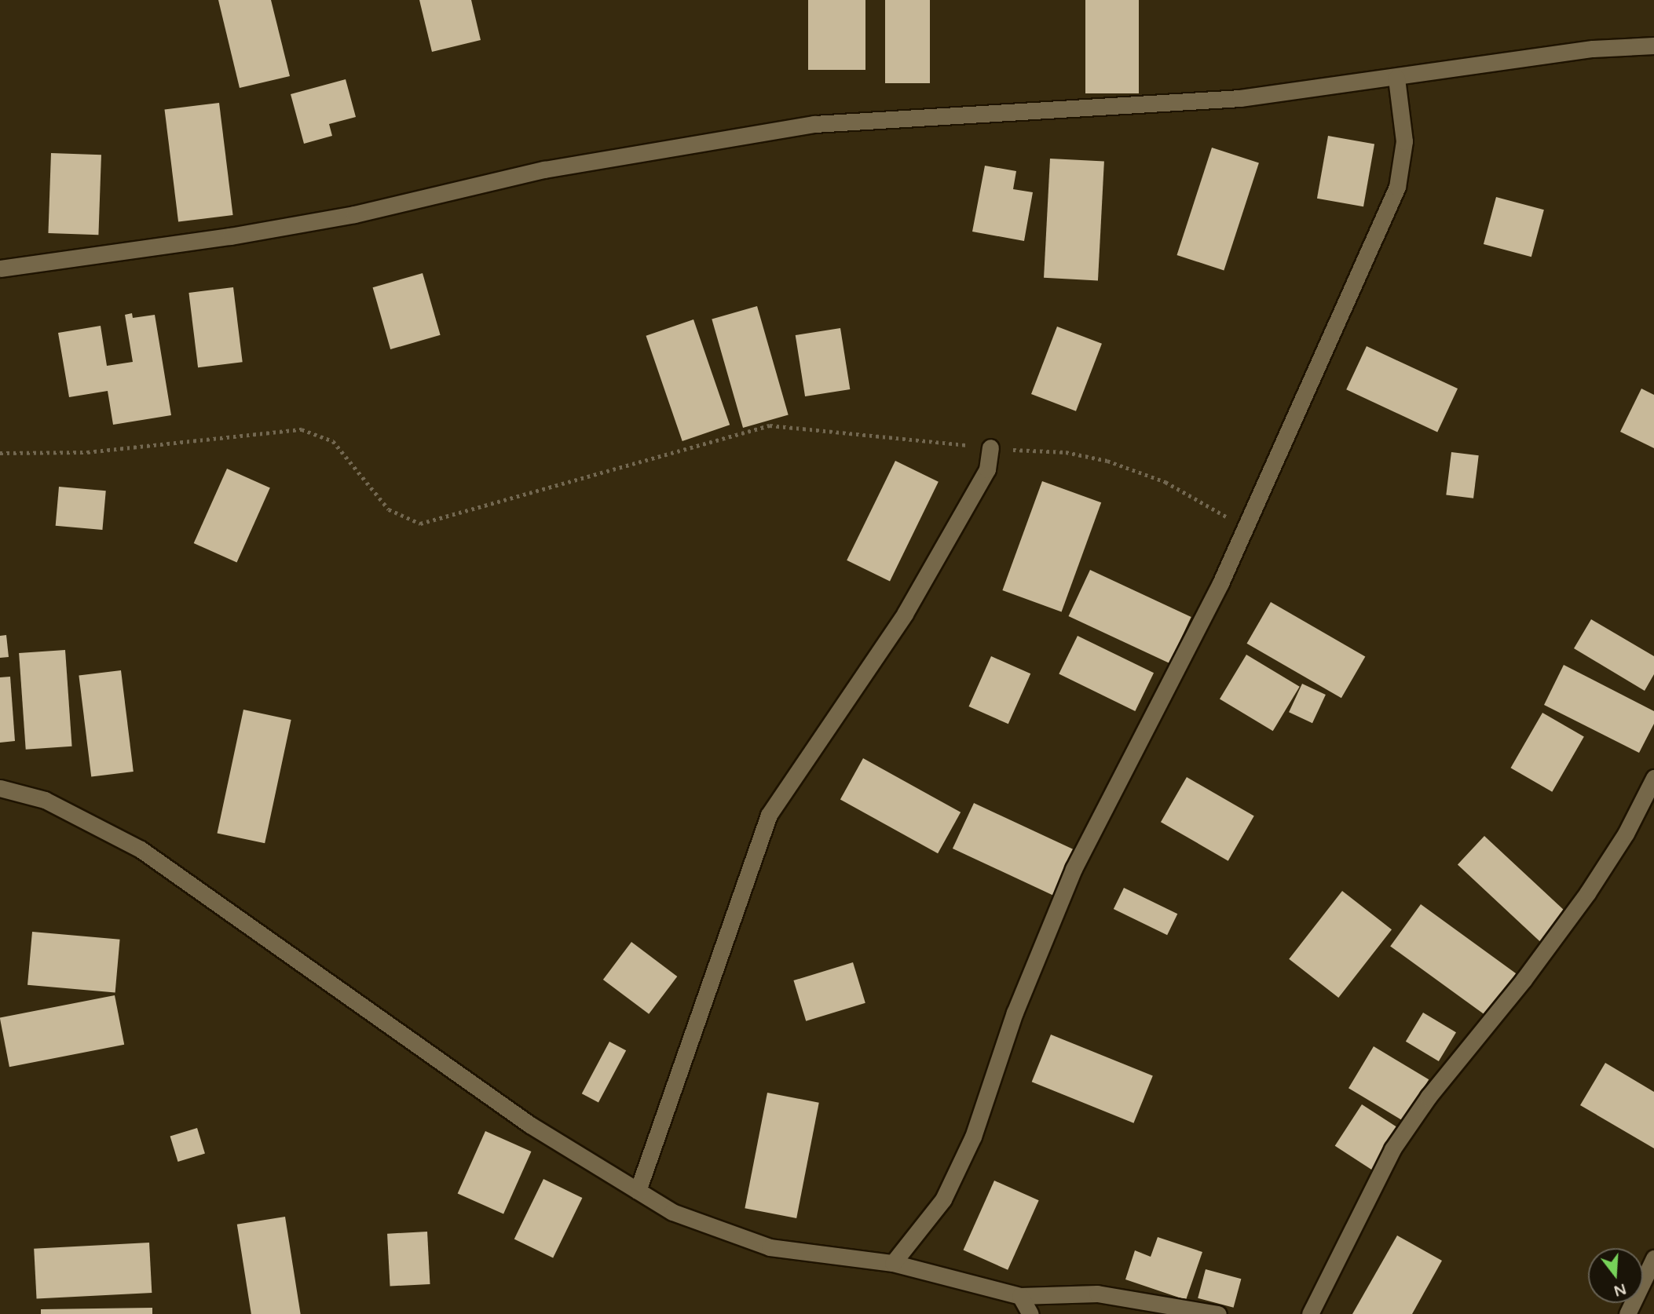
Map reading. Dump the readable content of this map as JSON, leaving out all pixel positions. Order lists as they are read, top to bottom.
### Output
{
  "north": "bottom"
}
